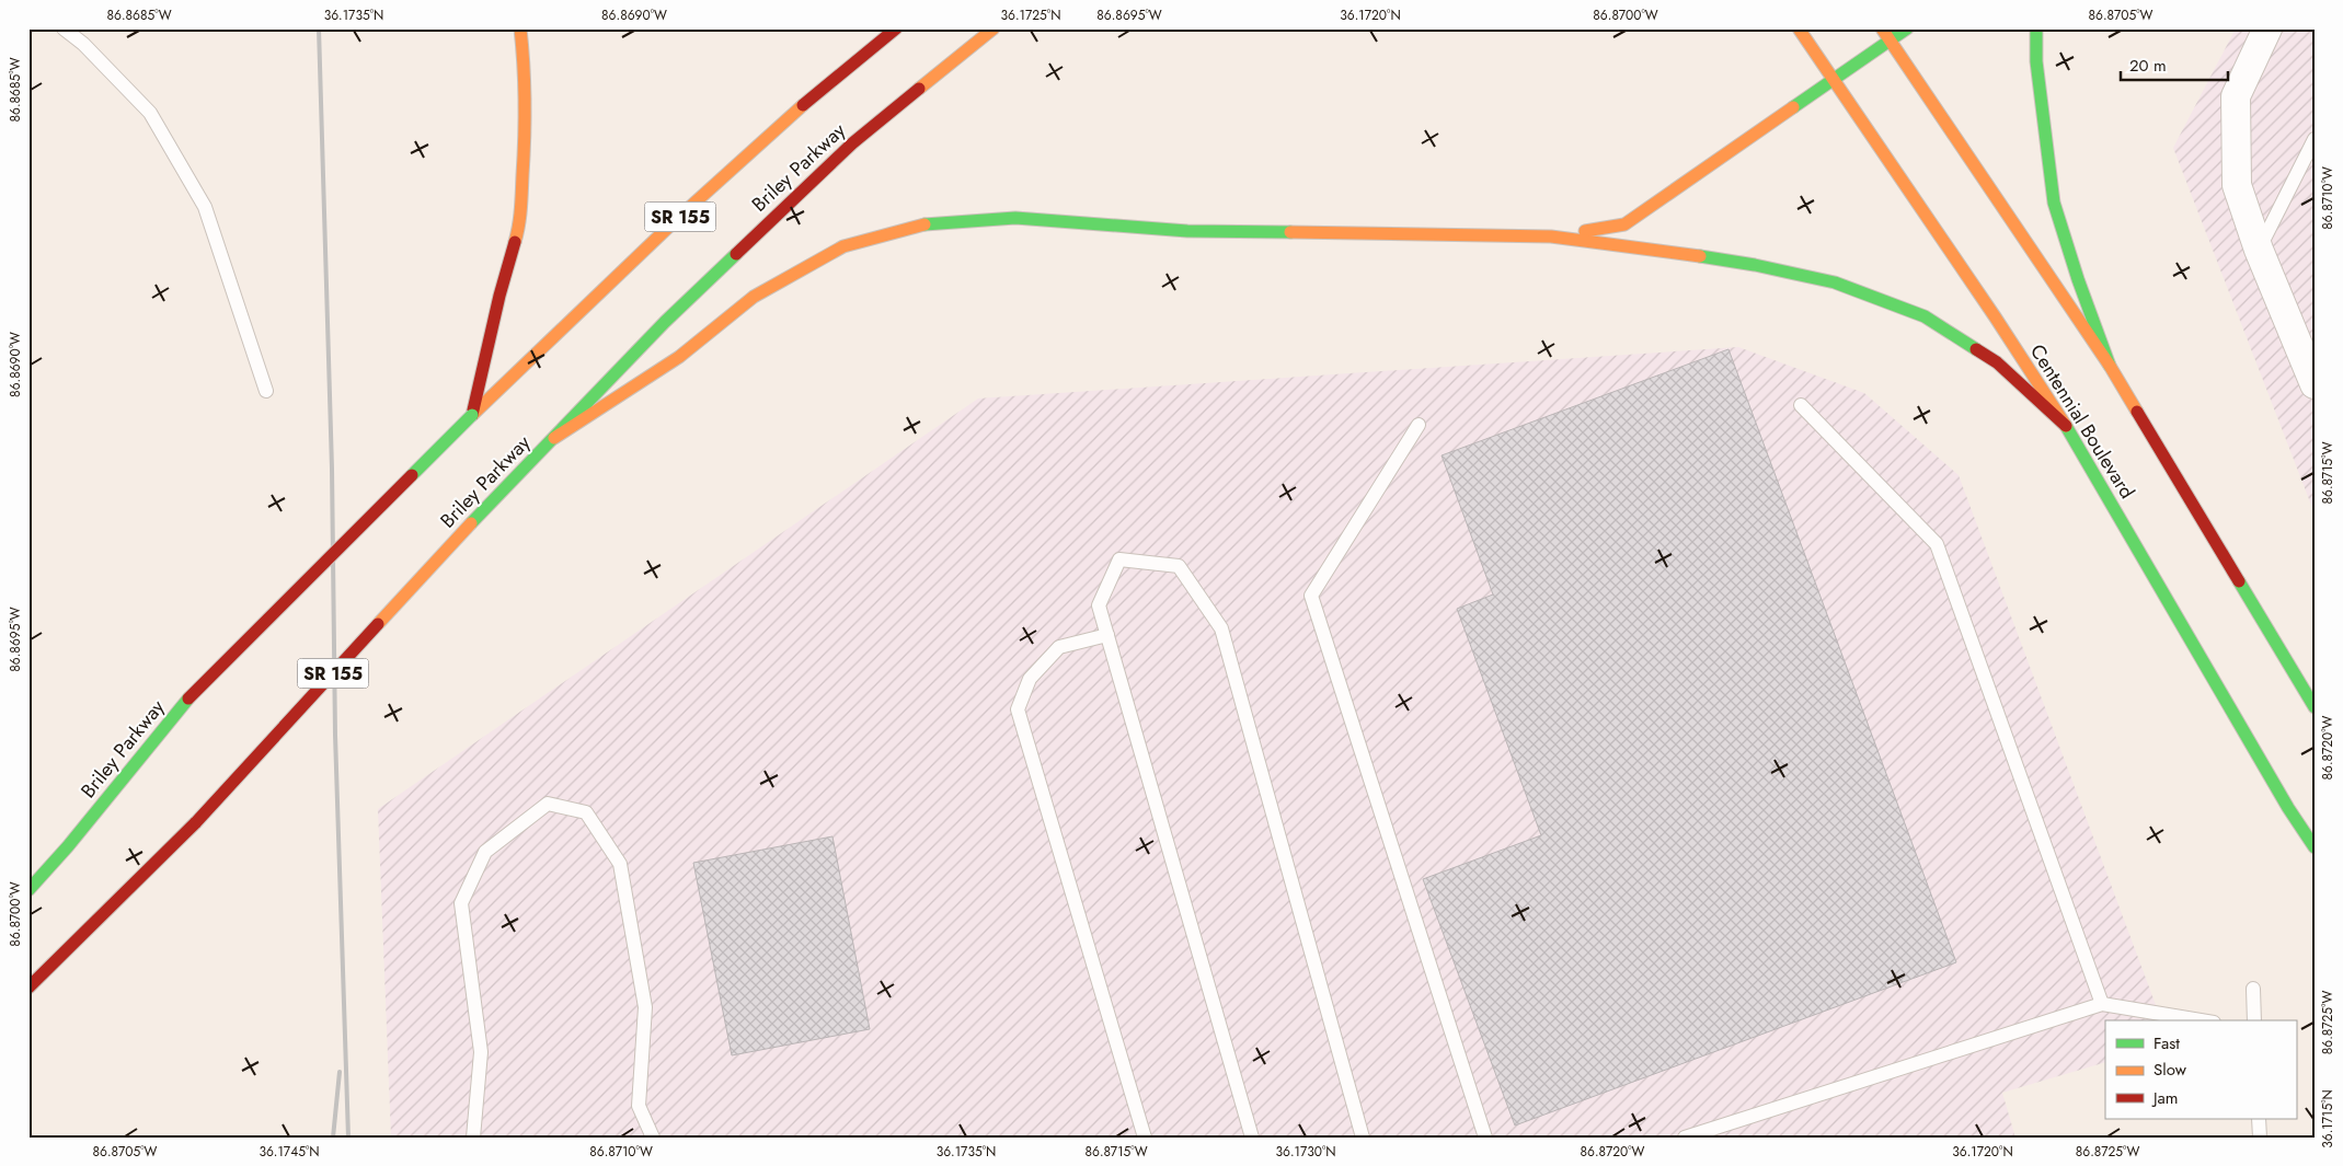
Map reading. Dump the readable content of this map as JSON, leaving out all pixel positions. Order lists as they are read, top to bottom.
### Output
{
  "streets": {
    "main road": ["Briley Parkway", "SR 155", "Centennial Boulevard"]
  },
  "legend": ["Fast", "Slow", "Jam"],
  "scale_bar": "20 m",
  "coordinates": [
    "86.8685°W",
    "36.1735°N",
    "86.8690°W",
    "36.1725°N",
    "86.8695°W",
    "36.1720°N",
    "86.8700°W",
    "86.8705°W",
    "86.8710°W",
    "86.8715°W",
    "86.8720°W",
    "86.8725°W",
    "36.1715°N",
    "36.1745°N",
    "36.1730°N"
  ]
}
